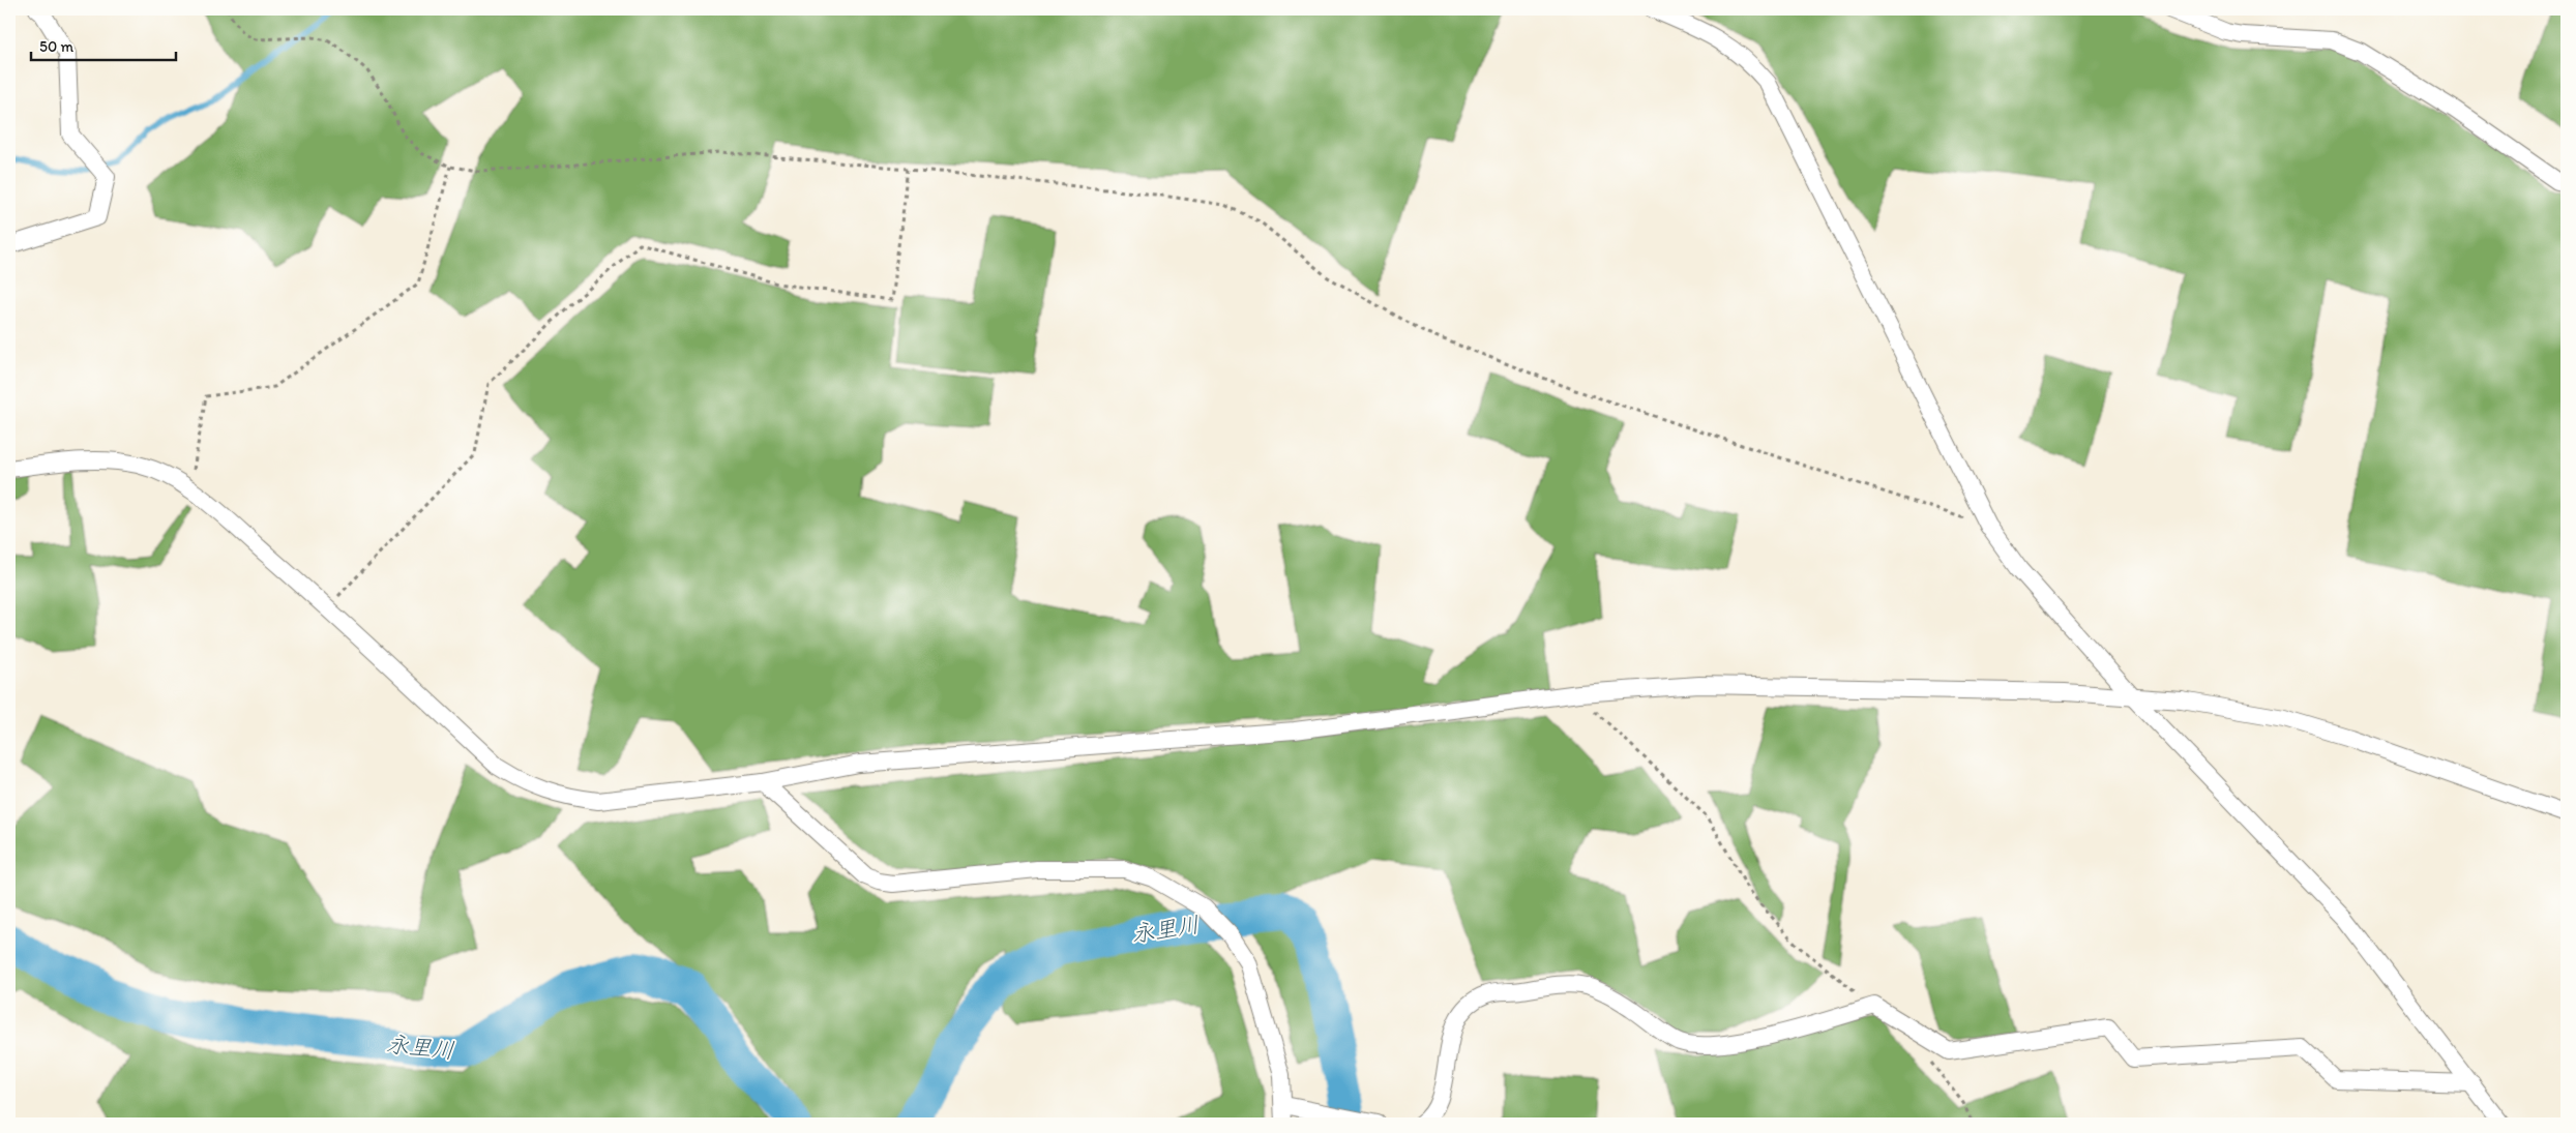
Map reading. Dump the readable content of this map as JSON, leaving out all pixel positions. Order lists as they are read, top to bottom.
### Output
{
  "water": ["永里川"],
  "scale_bar": "50 m"
}
